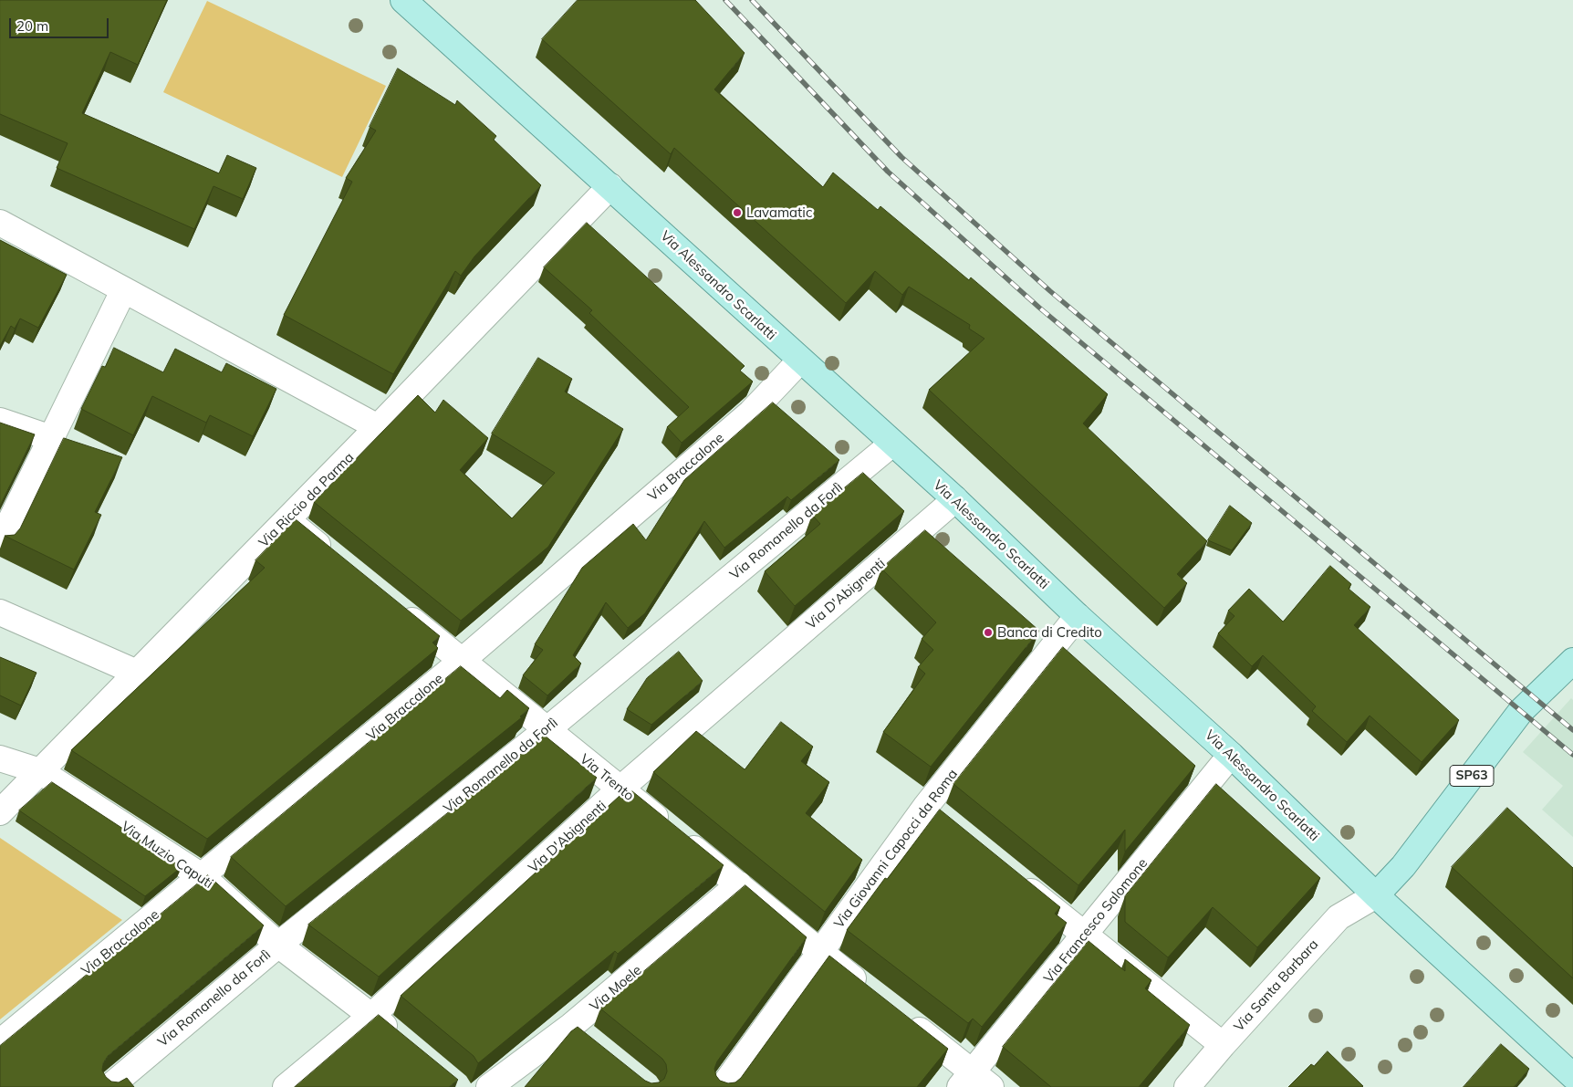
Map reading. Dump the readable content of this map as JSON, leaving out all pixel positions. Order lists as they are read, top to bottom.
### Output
{
  "streets": {
    "main road": ["Via Alessandro Scarlatti", "SP63"],
    "street": [
      "Via Braccalone",
      "Via Riccio da Parma",
      "Via Romanello da Forlì",
      "Via D'Abignenti",
      "Via Trento",
      "Via Giovanni Capocci da Roma",
      "Via Muzio Caputi",
      "Via Francesco Salomone",
      "Via Santa Barbara",
      "Via Moele"
    ]
  },
  "crossings": [
    ["Via Alessandro Scarlatti", "Via Braccalone"],
    ["Via Alessandro Scarlatti", "Via Riccio da Parma"],
    ["Via Alessandro Scarlatti", "Via Romanello da Forlì"],
    ["Via Alessandro Scarlatti", "Via D'Abignenti"],
    ["Via Alessandro Scarlatti", "SP63"],
    ["Via Alessandro Scarlatti", "Via Giovanni Capocci da Roma"],
    ["Via Alessandro Scarlatti", "Via Francesco Salomone"],
    ["Via Alessandro Scarlatti", "Via Santa Barbara"],
    ["Via Braccalone", "Via Trento"],
    ["Via Braccalone", "Via Muzio Caputi"],
    ["Via Riccio da Parma", "Via Muzio Caputi"],
    ["Via Romanello da Forlì", "Via Trento"],
    ["Via Romanello da Forlì", "Via Muzio Caputi"],
    ["Via D'Abignenti", "Via Trento"],
    ["Via D'Abignenti", "Via Muzio Caputi"],
    ["SP63", "Via Santa Barbara"],
    ["Via Trento", "Via Giovanni Capocci da Roma"],
    ["Via Trento", "Via Moele"]
  ],
  "places": ["Lavamatic", "Banca di Credito"],
  "scale_bar": "20 m"
}
